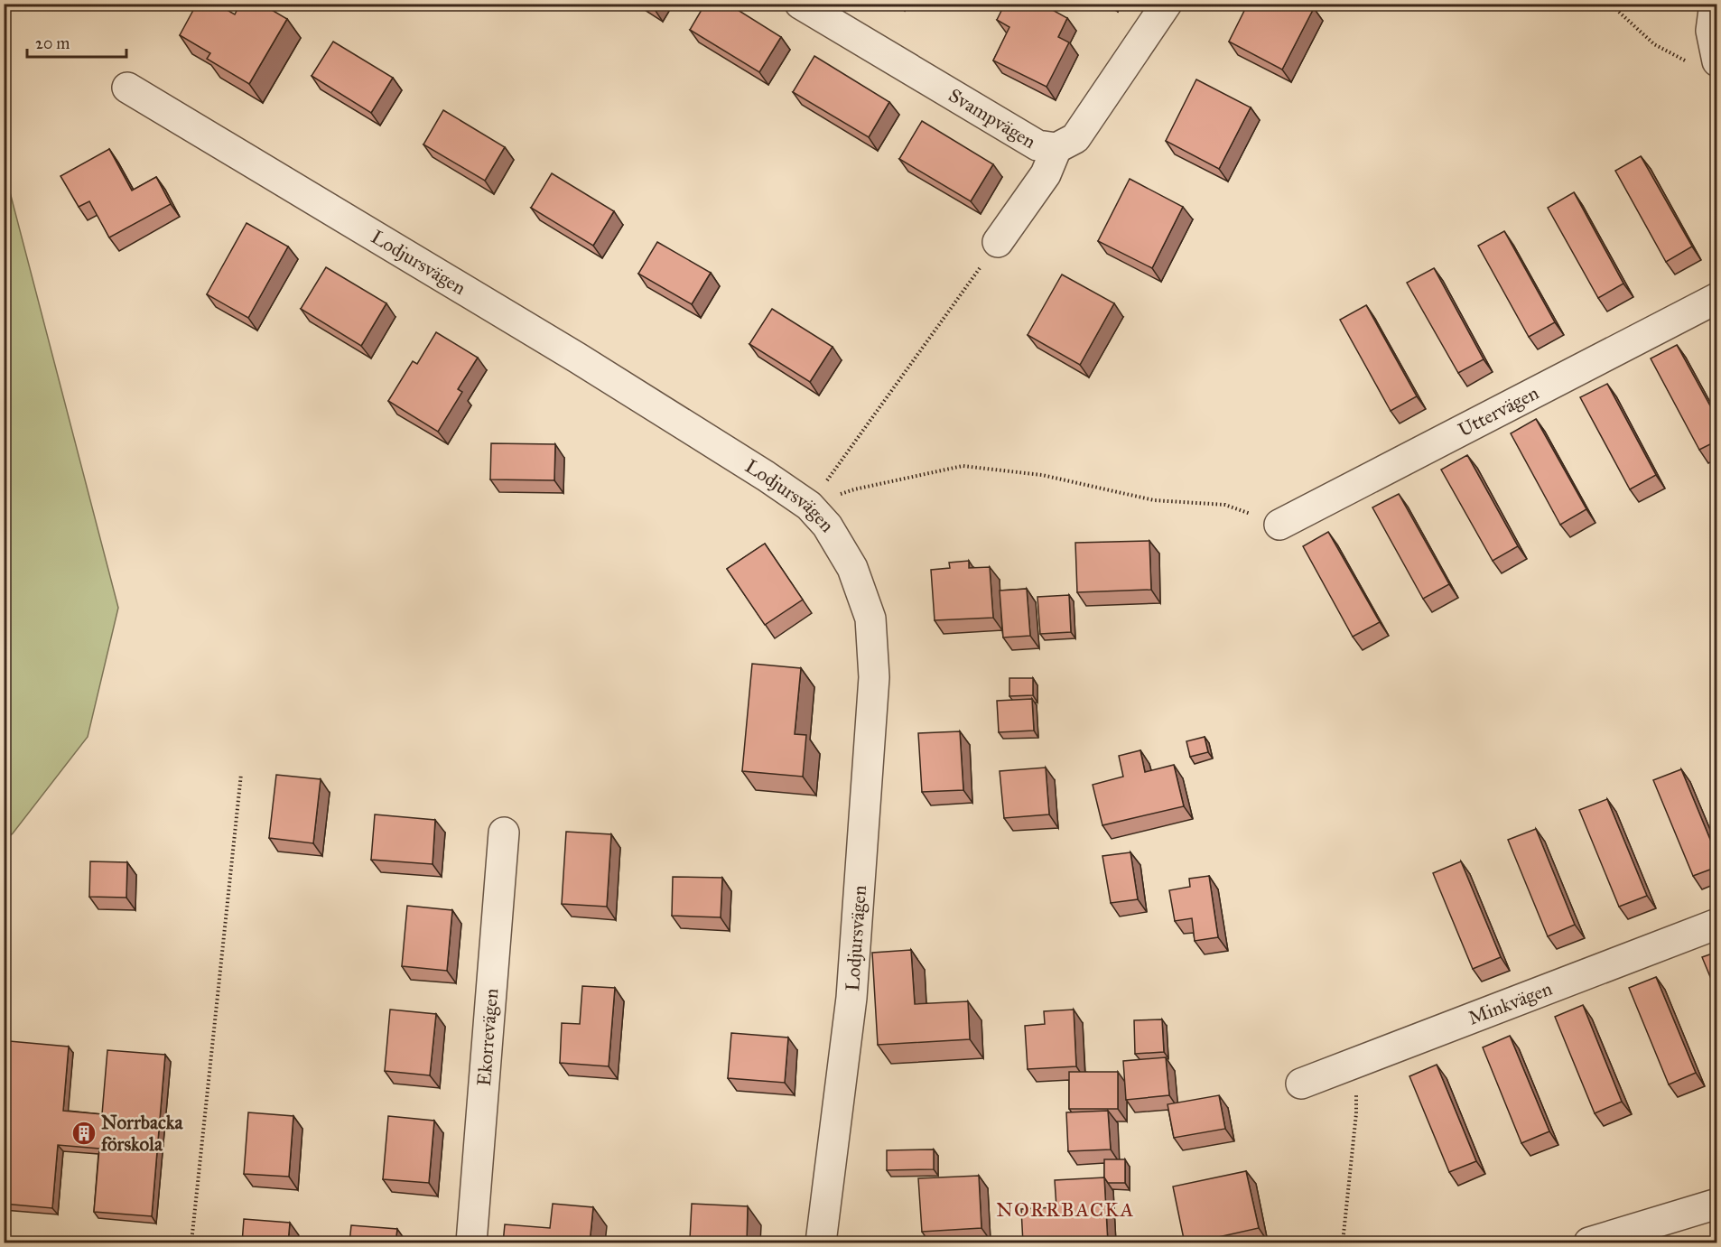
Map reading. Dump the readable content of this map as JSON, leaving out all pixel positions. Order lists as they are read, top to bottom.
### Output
{
  "streets": {
    "street": [
      "Svampvägen",
      "Lodjursvägen",
      "Uttervägen",
      "Minkvägen",
      "Ekorrevägen"
    ]
  },
  "districts": ["NORRBACKA"],
  "places": {
    "building": ["Norrbacka förskola"]
  },
  "scale_bar": "20 m"
}
